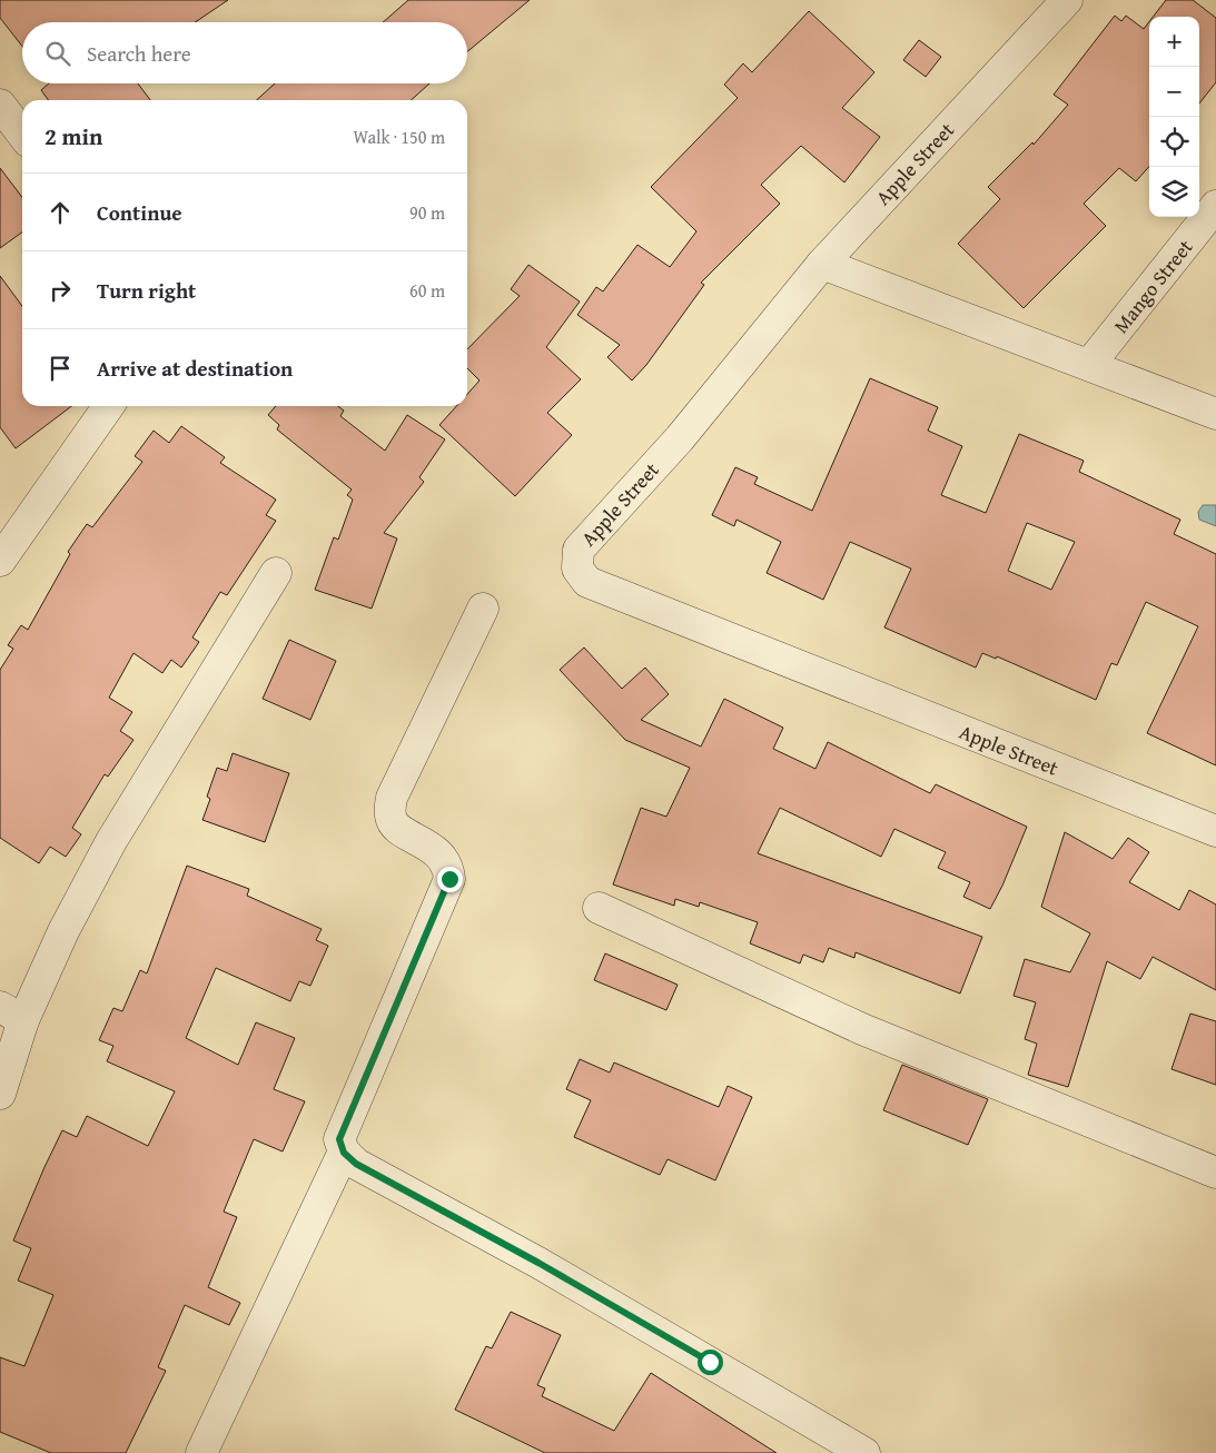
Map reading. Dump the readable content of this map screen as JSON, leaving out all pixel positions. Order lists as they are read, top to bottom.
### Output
{
  "streets": {
    "street": ["Apple Street", "Mango Street"]
  },
  "page": {
    "map_buttons": ["+", "−"],
    "search": "Search here",
    "heading": ["2 min", "Walk · 150 m"],
    "list": [
      ["Continue", "90 m"],
      ["Turn right", "60 m"],
      "Arrive at destination"
    ]
  }
}
